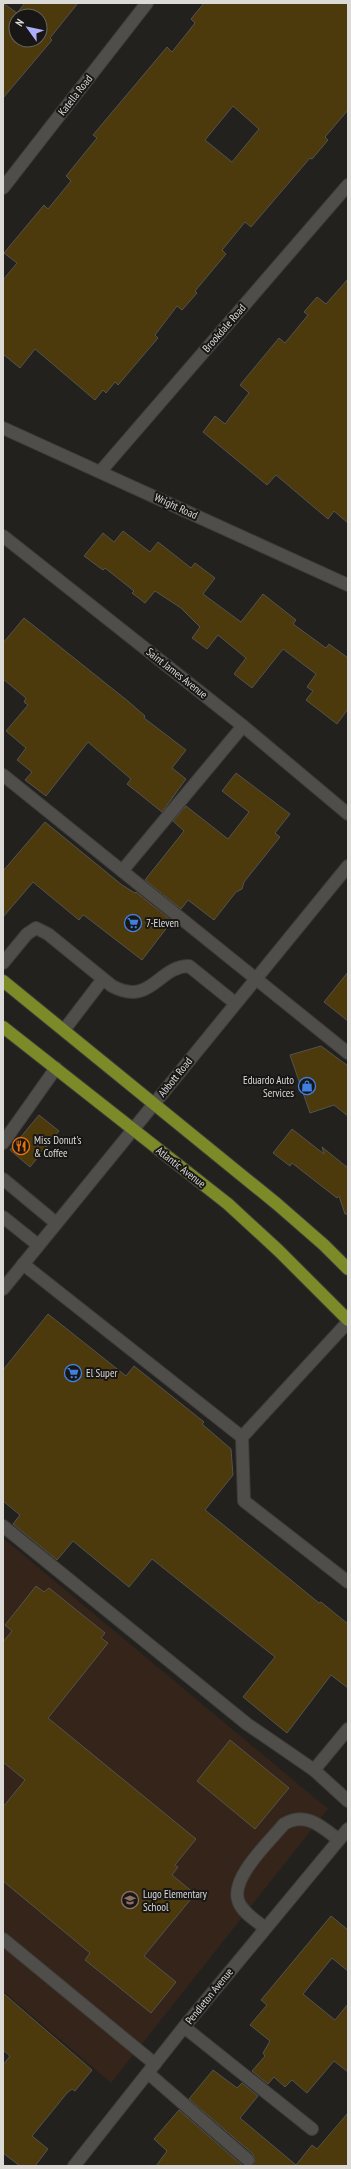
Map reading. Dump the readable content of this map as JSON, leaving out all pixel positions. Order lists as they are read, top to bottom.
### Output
{
  "streets": {
    "main road": ["Atlantic Avenue"],
    "street": [
      "Katella Road",
      "Brookdale Road",
      "Wright Road",
      "Saint James Avenue",
      "Abbott Road",
      "Pendleton Avenue"
    ]
  },
  "crossings": [
    ["Brookdale Road", "Wright Road"],
    ["Abbott Road", "Atlantic Avenue"]
  ],
  "places": {
    "supermarket": ["7-Eleven", "El Super"],
    "shop": ["Eduardo Auto Services"],
    "restaurant": ["Miss Donut's & Coffee"],
    "school or university": ["Lugo Elementary School"]
  },
  "north": "top left"
}
